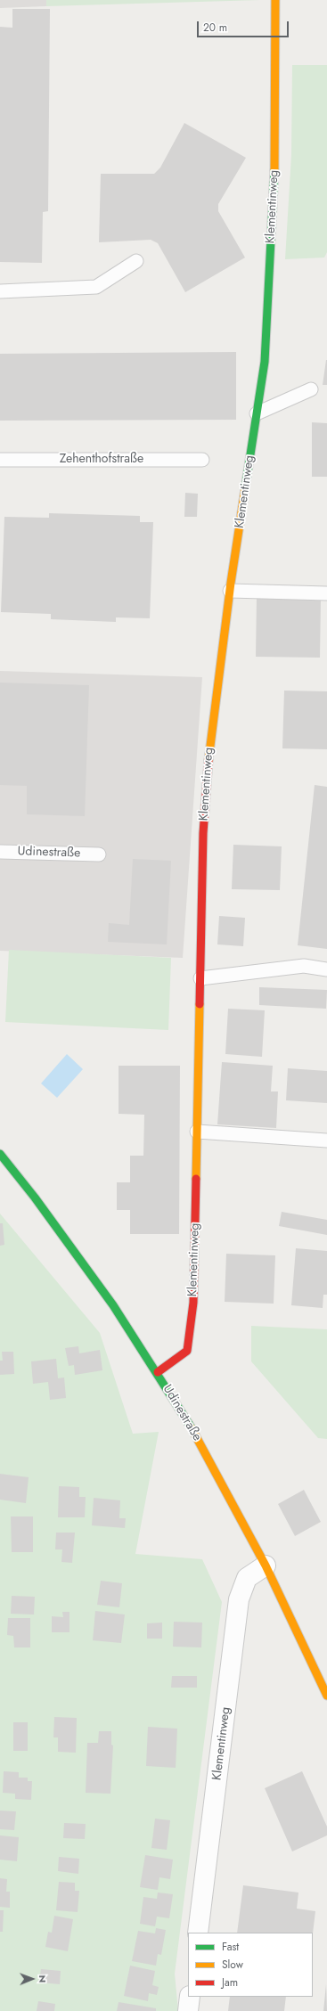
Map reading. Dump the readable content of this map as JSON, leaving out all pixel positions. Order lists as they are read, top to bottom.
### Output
{
  "streets": {
    "street": ["Klementinweg", "Udinestraße"],
    "lane": ["Zehenthofstraße"]
  },
  "crossings": [
    ["Klementinweg", "Udinestraße"]
  ],
  "legend": ["Fast", "Slow", "Jam"],
  "scale_bar": "20 m",
  "north": "right"
}
